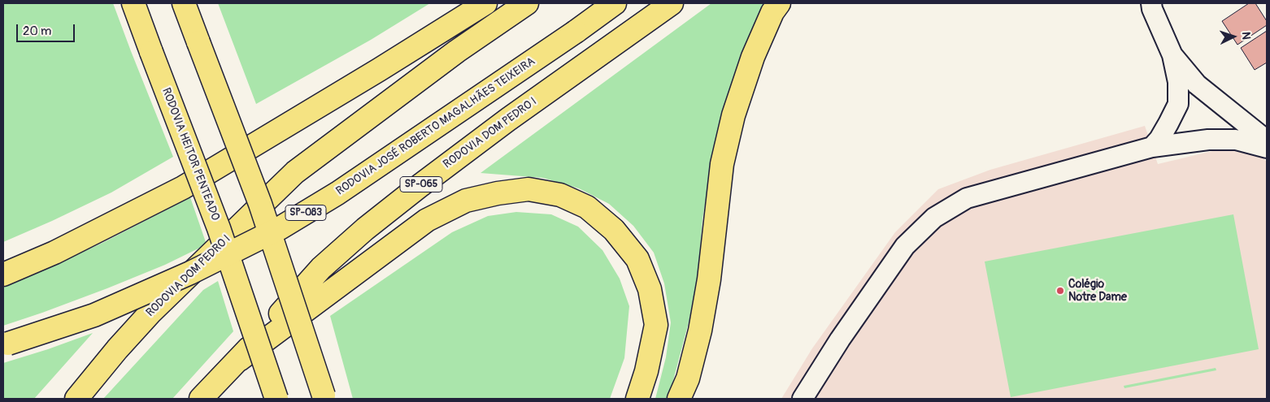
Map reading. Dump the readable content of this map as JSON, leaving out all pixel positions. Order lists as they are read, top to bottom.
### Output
{
  "streets": {
    "main road": [
      "RODOVIA JOSÉ ROBERTO MAGALHÃES TEIXEIRA",
      "RODOVIA DOM PEDRO I",
      "RODOVIA HEITOR PENTEADO",
      "SP-065",
      "SP-083"
    ]
  },
  "places": ["Colégio Notre Dame"],
  "scale_bar": "20 m",
  "north": "right"
}
